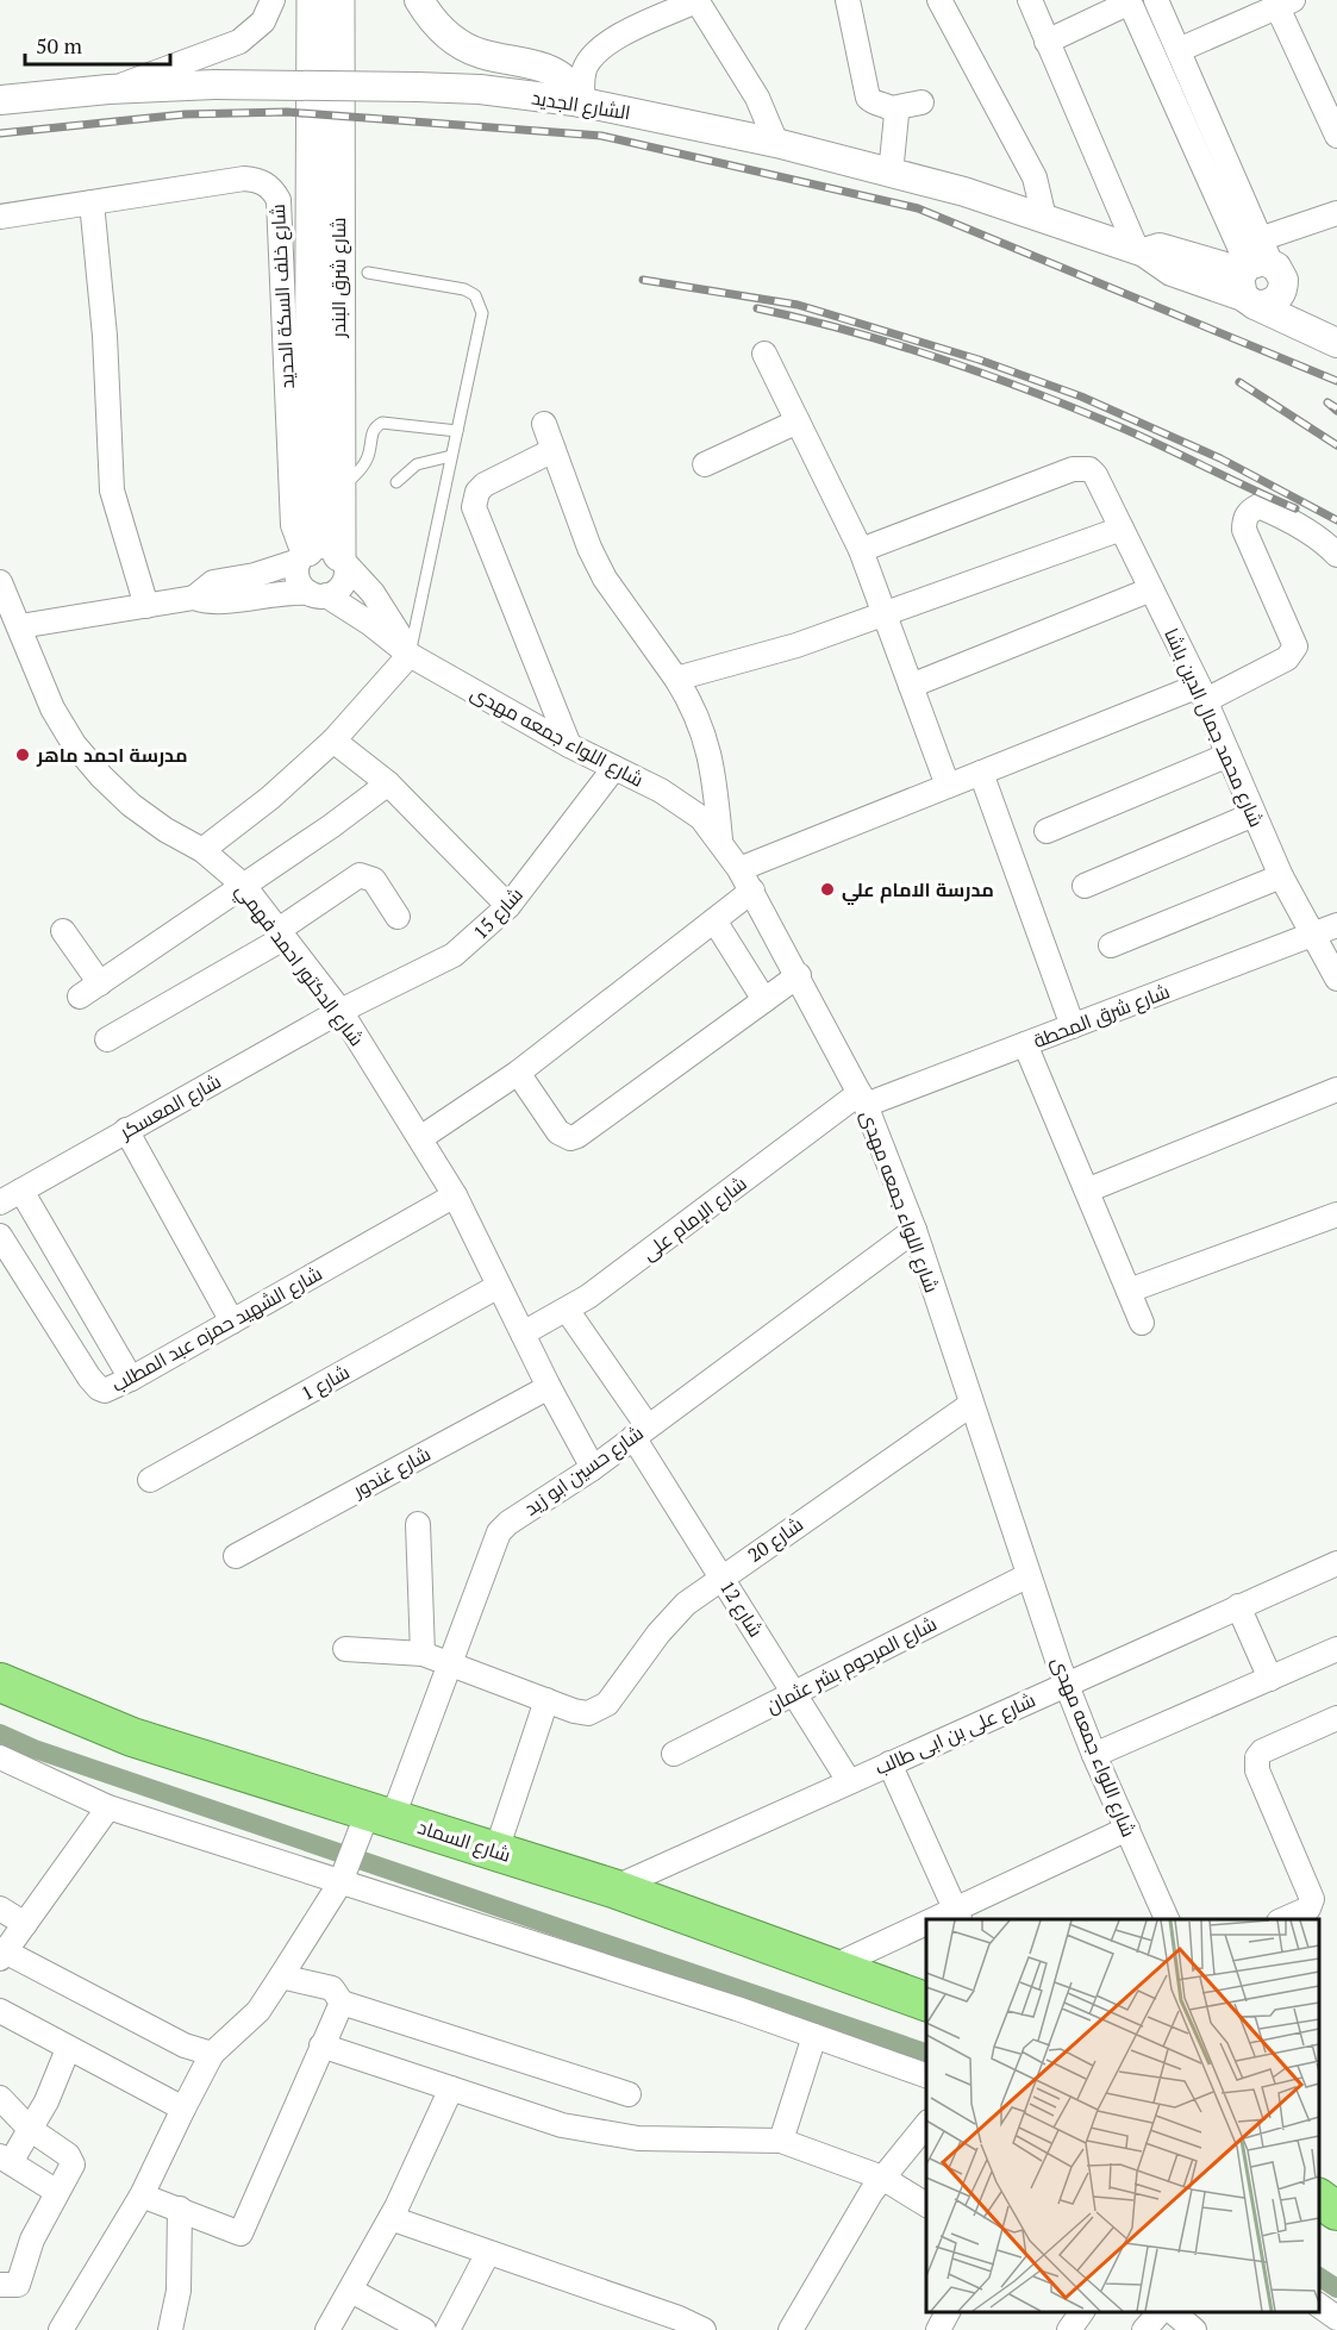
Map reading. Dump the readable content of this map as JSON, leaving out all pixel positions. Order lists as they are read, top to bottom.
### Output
{
  "streets": {
    "highway": ["شارع السماد"],
    "main road": ["شارع شرق البندر"],
    "street": [
      "الشارع الجديد",
      "شارع خلف السكة الحديد",
      "شارع محمد جمال الدين باشا",
      "شارع اللواء جمعه مهدى",
      "شارع 15",
      "شارع الدكتور احمد فهمي",
      "شارع شرق المحطة",
      "شارع المعسكر",
      "شارع الإمام على",
      "شارع الشهيد حمزه عبد المطلب",
      "شارع 1",
      "شارع حسين ابو زيد",
      "شارع غندور",
      "شارع 20",
      "شارع 12",
      "شارع المرحوم بشر عثمان",
      "شارع على بن ابى طالب"
    ]
  },
  "crossings": [
    ["شارع شرق البندر", "شارع خلف السكة الحديد"],
    ["شارع شرق البندر", "شارع اللواء جمعه مهدى"],
    ["شارع خلف السكة الحديد", "شارع اللواء جمعه مهدى"],
    ["شارع محمد جمال الدين باشا", "شارع شرق المحطة"],
    ["شارع اللواء جمعه مهدى", "شارع 15"],
    ["شارع اللواء جمعه مهدى", "شارع شرق المحطة"],
    ["شارع اللواء جمعه مهدى", "شارع الإمام على"],
    ["شارع اللواء جمعه مهدى", "شارع حسين ابو زيد"],
    ["شارع اللواء جمعه مهدى", "شارع 20"],
    ["شارع اللواء جمعه مهدى", "شارع المرحوم بشر عثمان"],
    ["شارع اللواء جمعه مهدى", "شارع على بن ابى طالب"],
    ["شارع 15", "شارع الدكتور احمد فهمي"],
    ["شارع 15", "شارع المعسكر"],
    ["شارع الدكتور احمد فهمي", "شارع المعسكر"],
    ["شارع الدكتور احمد فهمي", "شارع الإمام على"],
    ["شارع الدكتور احمد فهمي", "شارع الشهيد حمزه عبد المطلب"],
    ["شارع الدكتور احمد فهمي", "شارع 1"],
    ["شارع الدكتور احمد فهمي", "شارع حسين ابو زيد"],
    ["شارع الدكتور احمد فهمي", "شارع غندور"],
    ["شارع شرق المحطة", "شارع الإمام على"],
    ["شارع الإمام على", "شارع 12"],
    ["شارع حسين ابو زيد", "شارع 12"],
    ["شارع حسين ابو زيد", "شارع السماد"],
    ["شارع 20", "شارع 12"],
    ["شارع 12", "شارع المرحوم بشر عثمان"],
    ["شارع 12", "شارع على بن ابى طالب"],
    ["شارع على بن ابى طالب", "شارع السماد"]
  ],
  "places": ["مدرسة احمد ماهر", "مدرسة الامام علي"],
  "scale_bar": "50 m"
}
